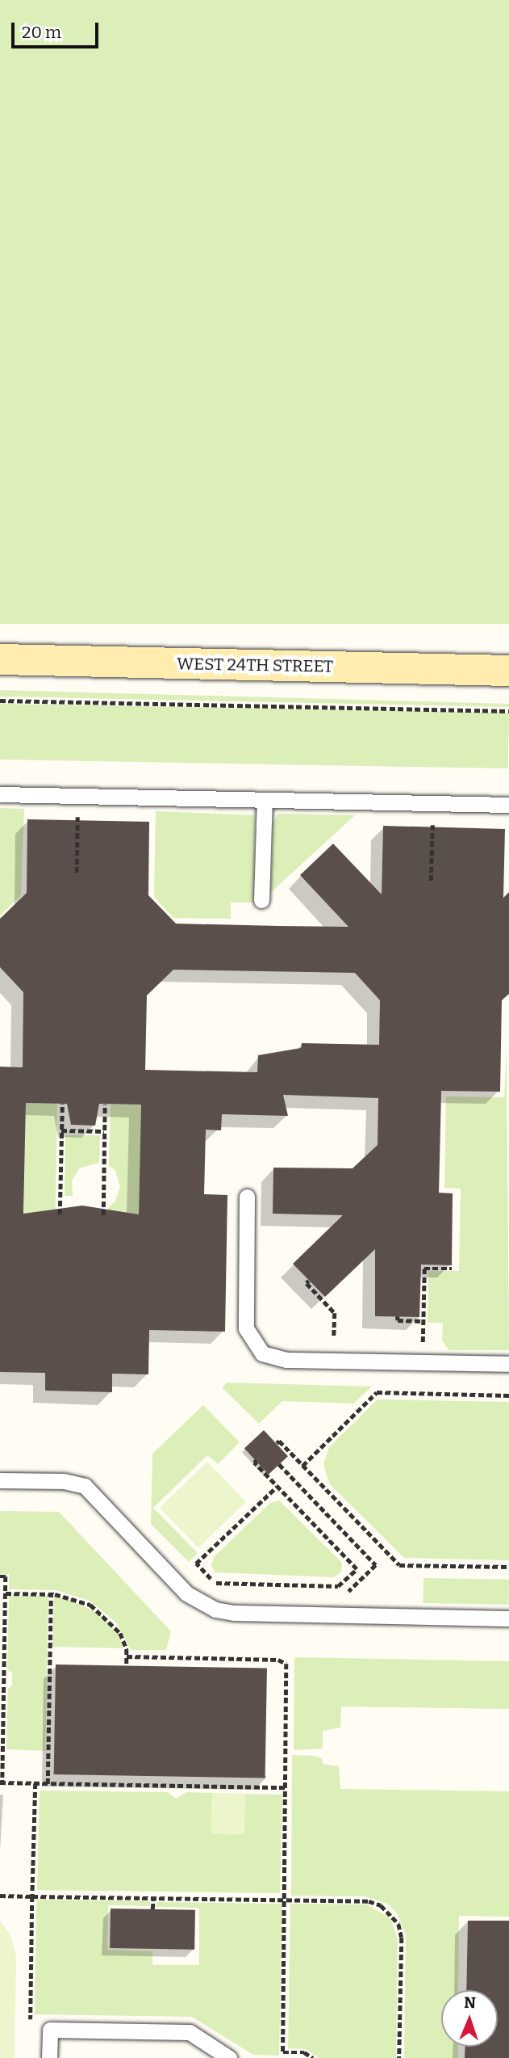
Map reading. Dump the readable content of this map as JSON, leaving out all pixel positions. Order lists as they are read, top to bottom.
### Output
{
  "streets": {
    "street": ["WEST 24TH STREET"]
  },
  "scale_bar": "20 m",
  "north": "top"
}
